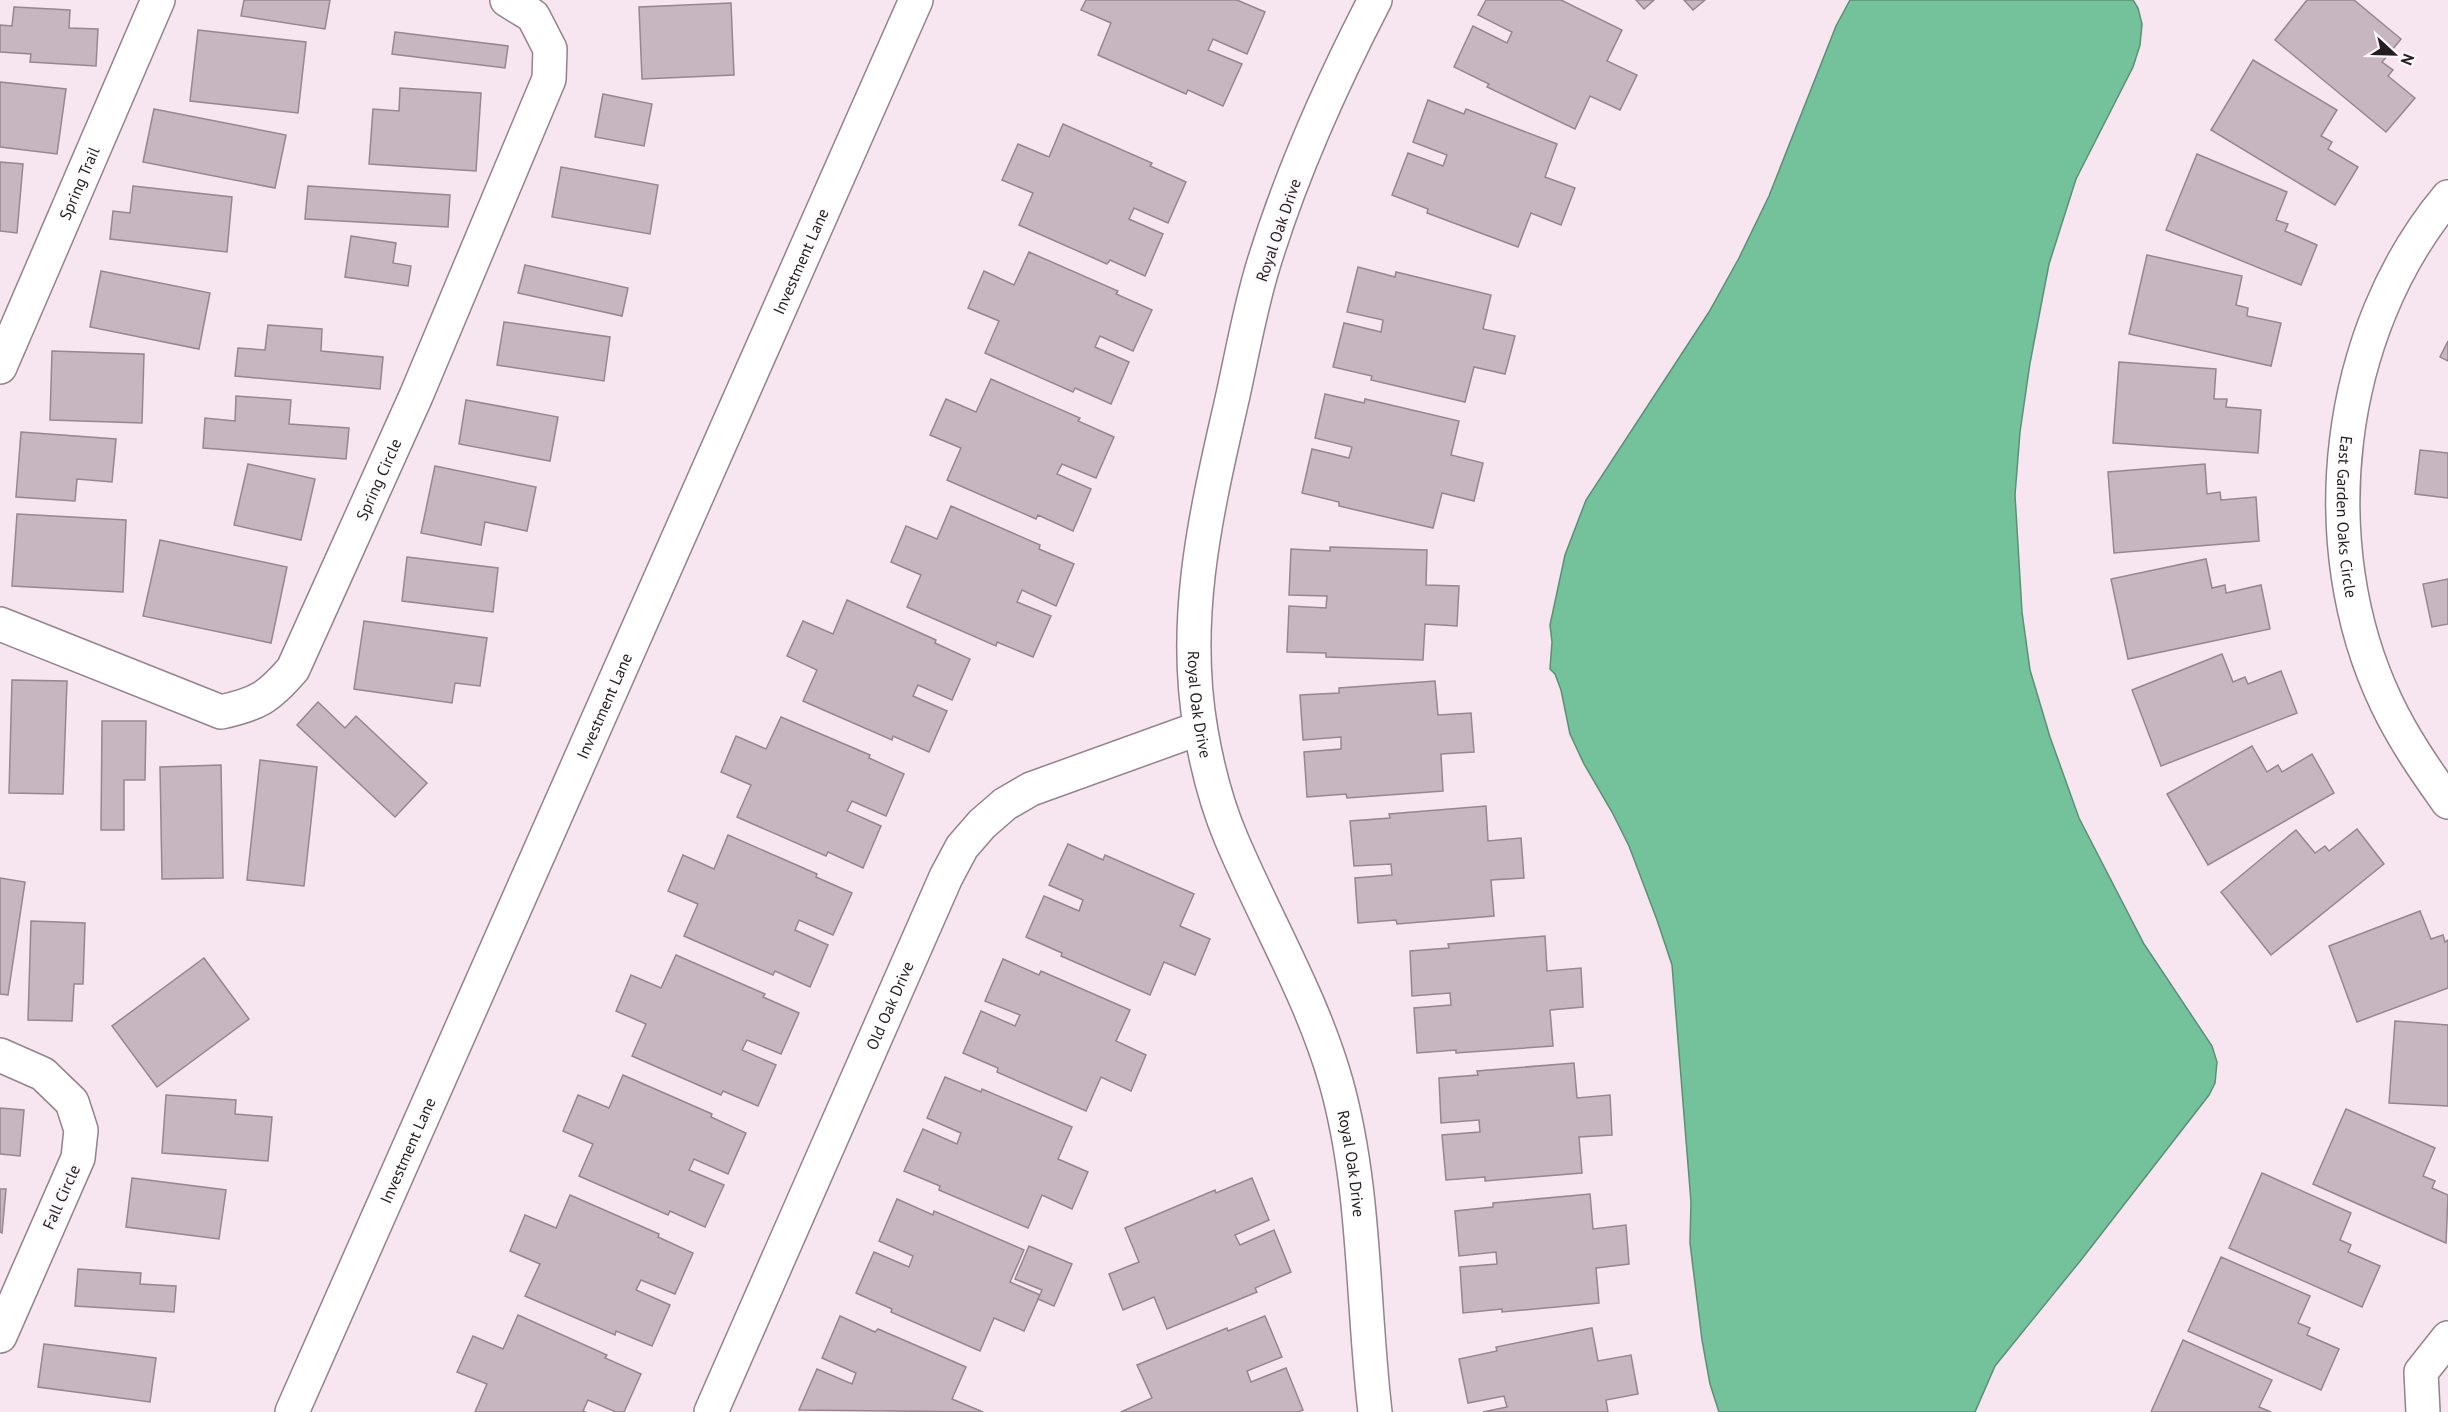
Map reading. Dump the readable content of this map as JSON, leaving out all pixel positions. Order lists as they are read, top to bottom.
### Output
{
  "streets": {
    "street": [
      "Spring Trail",
      "Royal Oak Drive",
      "Investment Lane",
      "Spring Circle",
      "East Garden Oaks Circle",
      "Old Oak Drive",
      "Fall Circle"
    ]
  },
  "crossings": [
    ["Royal Oak Drive", "Old Oak Drive"]
  ],
  "north": "right"
}
